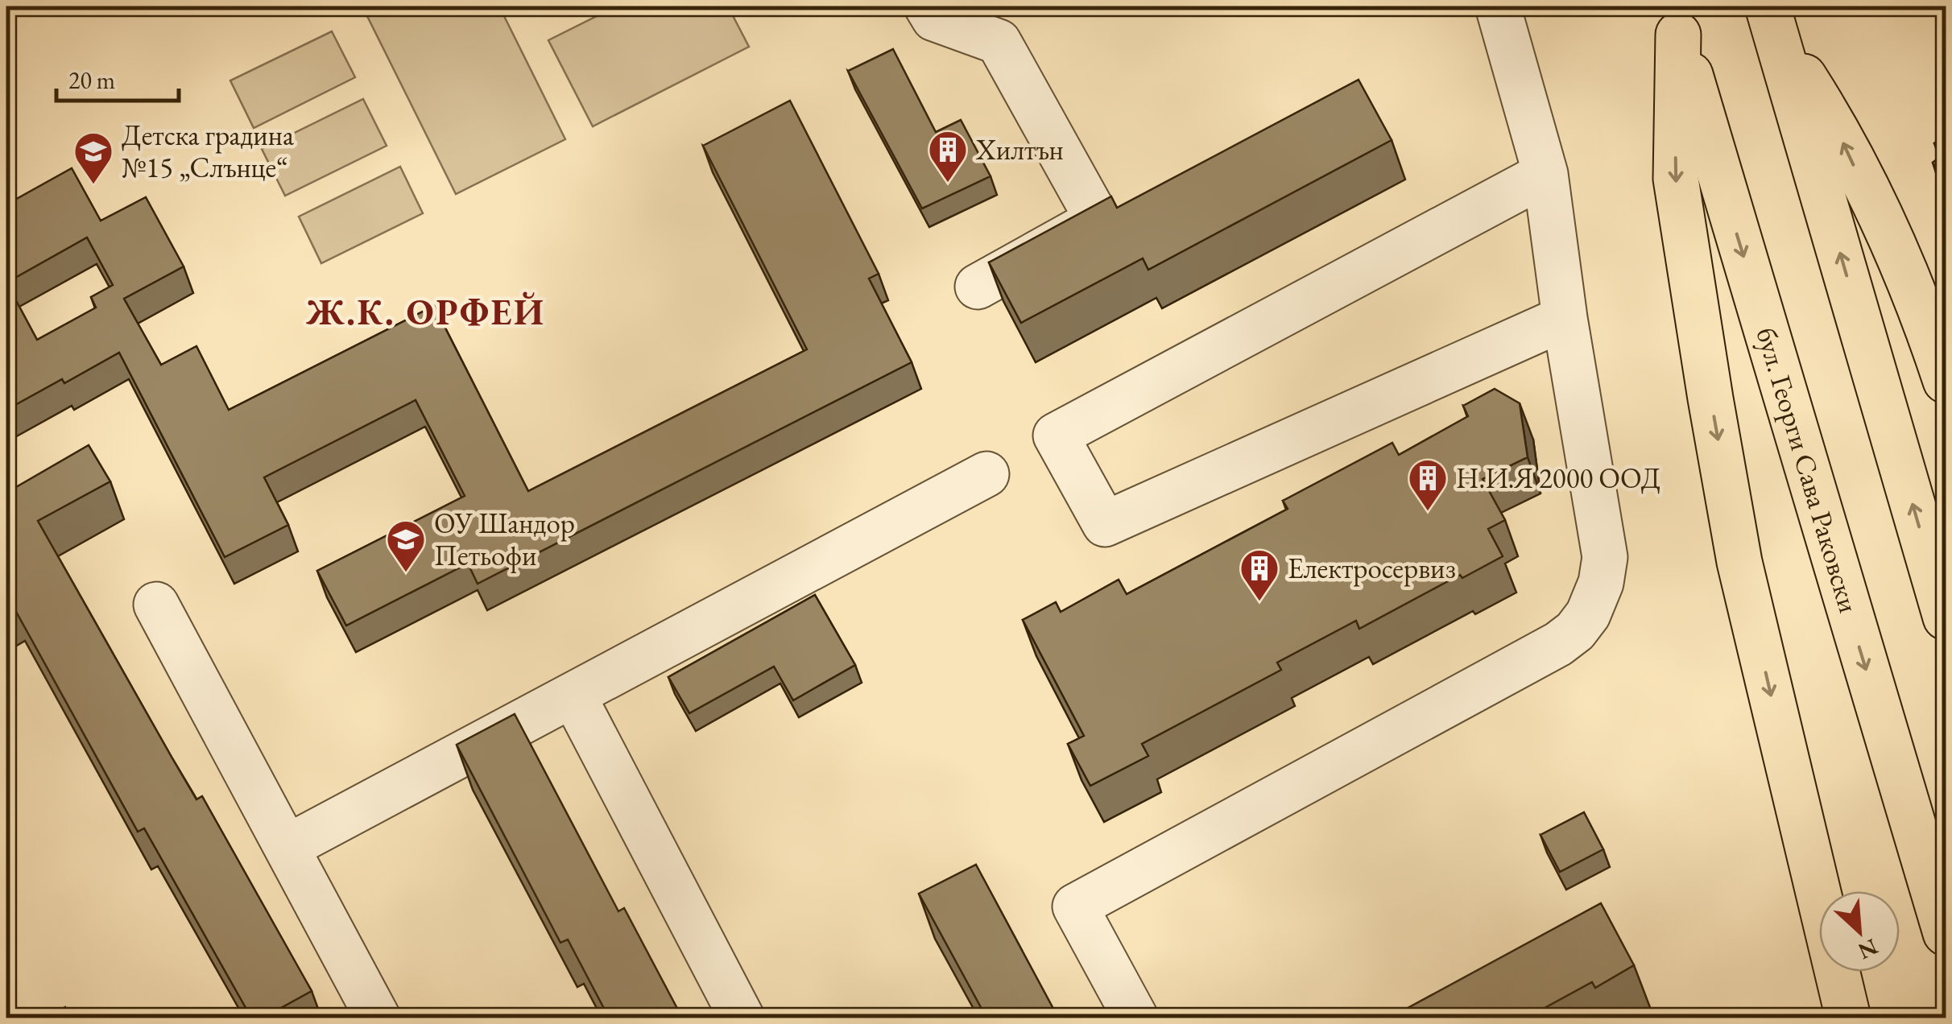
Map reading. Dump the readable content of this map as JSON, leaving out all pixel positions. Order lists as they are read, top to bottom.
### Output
{
  "streets": {
    "main road": ["бул. Георги Сава Раковски"]
  },
  "districts": ["Ж.К. ОРФЕЙ"],
  "places": {
    "building": ["Хилтън", "Н.И.Я 2000 ООД", "Електросервиз"],
    "school or university": ["Детска градина №15 „Слънце“", "ОУ Шандор Петьофи"]
  },
  "scale_bar": "20 m",
  "north": "bottom right"
}
